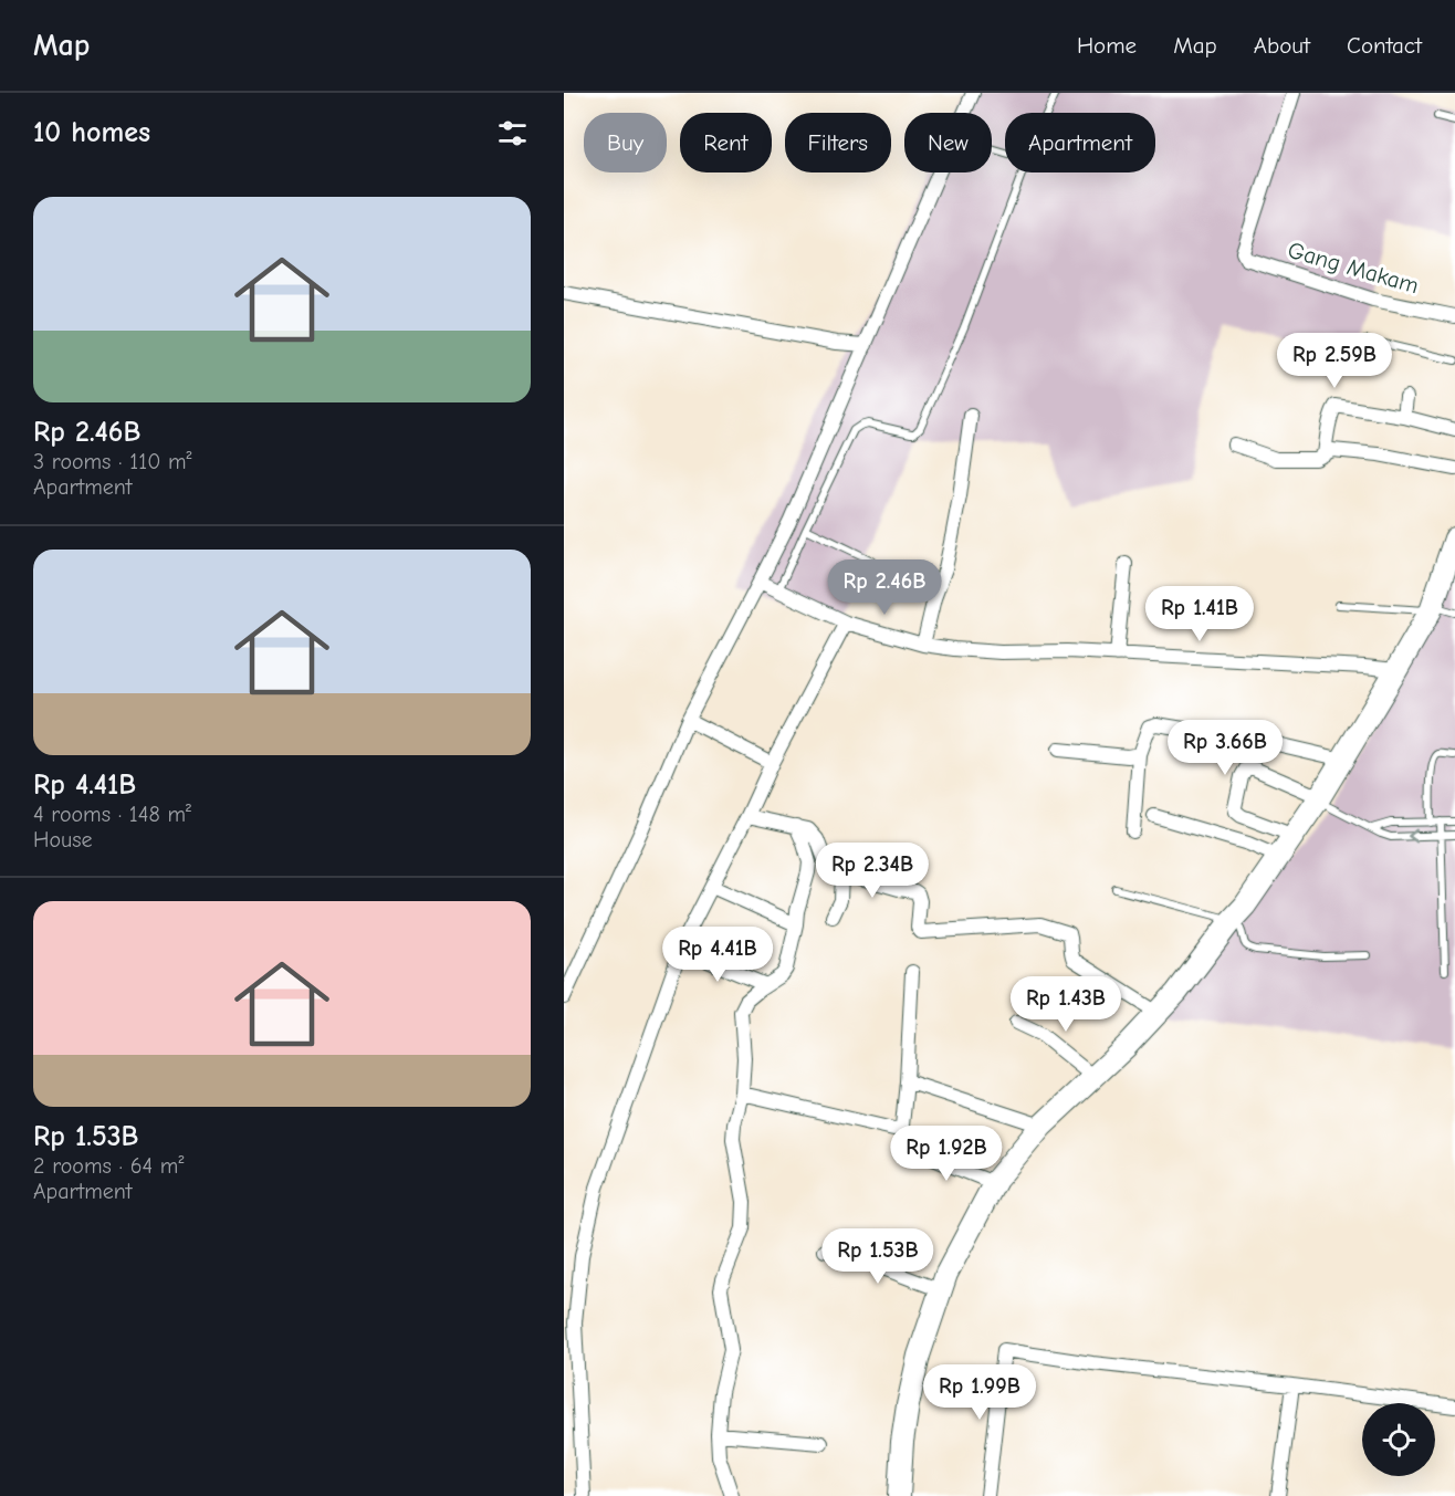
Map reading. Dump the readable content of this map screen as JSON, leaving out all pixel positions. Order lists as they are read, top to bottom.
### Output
{
  "streets": {
    "street": ["Gang Makam"]
  },
  "page": {
    "header": "Map",
    "nav": [
      "Home",
      "Map",
      "About",
      "Contact"
    ],
    "heading": "10 homes",
    "chip": [
      "Buy",
      "Rent",
      "Filters",
      "New",
      "Apartment"
    ],
    "list": [
      {
        "name": "Rp 2.46B",
        "note": "3 rooms · 110 m² · Apartment"
      },
      {
        "name": "Rp 4.41B",
        "note": "4 rooms · 148 m² · House"
      },
      {
        "name": "Rp 1.53B",
        "note": "2 rooms · 64 m² · Apartment"
      }
    ],
    "price": [
      "Rp 2.59B",
      "Rp 2.46B",
      "Rp 1.41B",
      "Rp 3.66B",
      "Rp 2.34B",
      "Rp 4.41B",
      "Rp 1.43B",
      "Rp 1.92B",
      "Rp 1.53B",
      "Rp 1.99B"
    ]
  }
}
